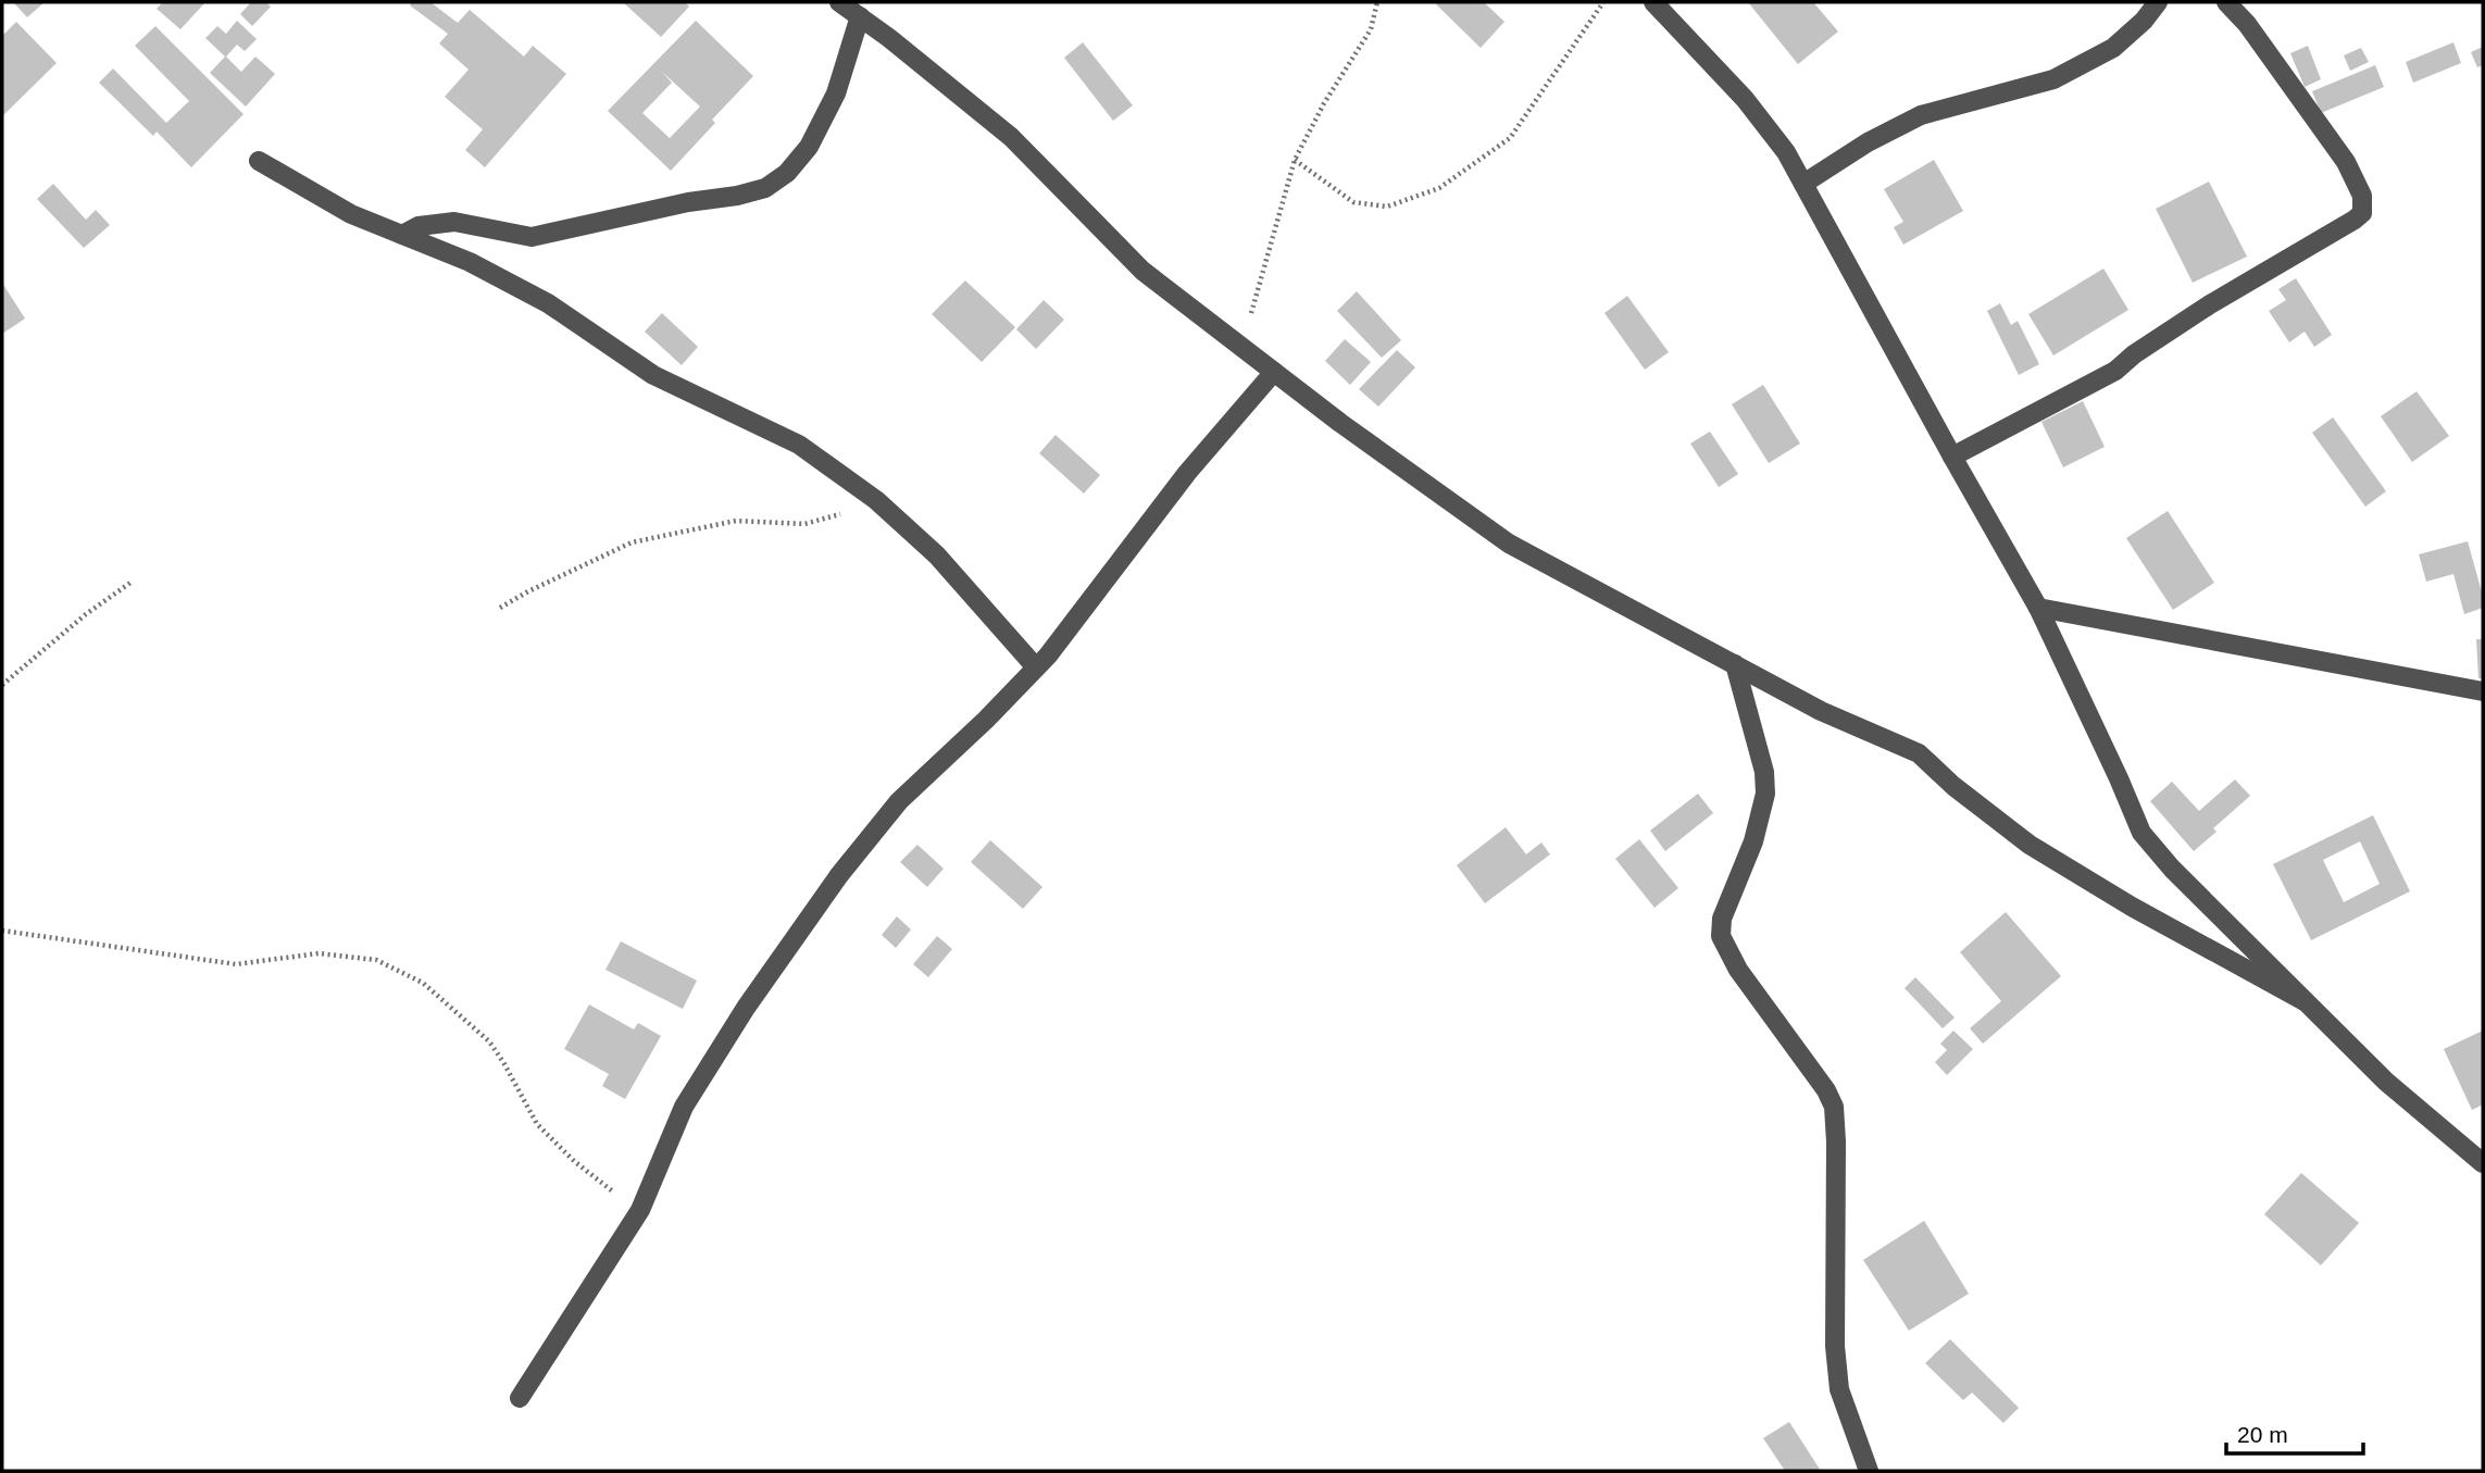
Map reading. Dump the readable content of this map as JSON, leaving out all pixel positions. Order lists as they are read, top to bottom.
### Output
{
  "scale_bar": "20 m"
}
